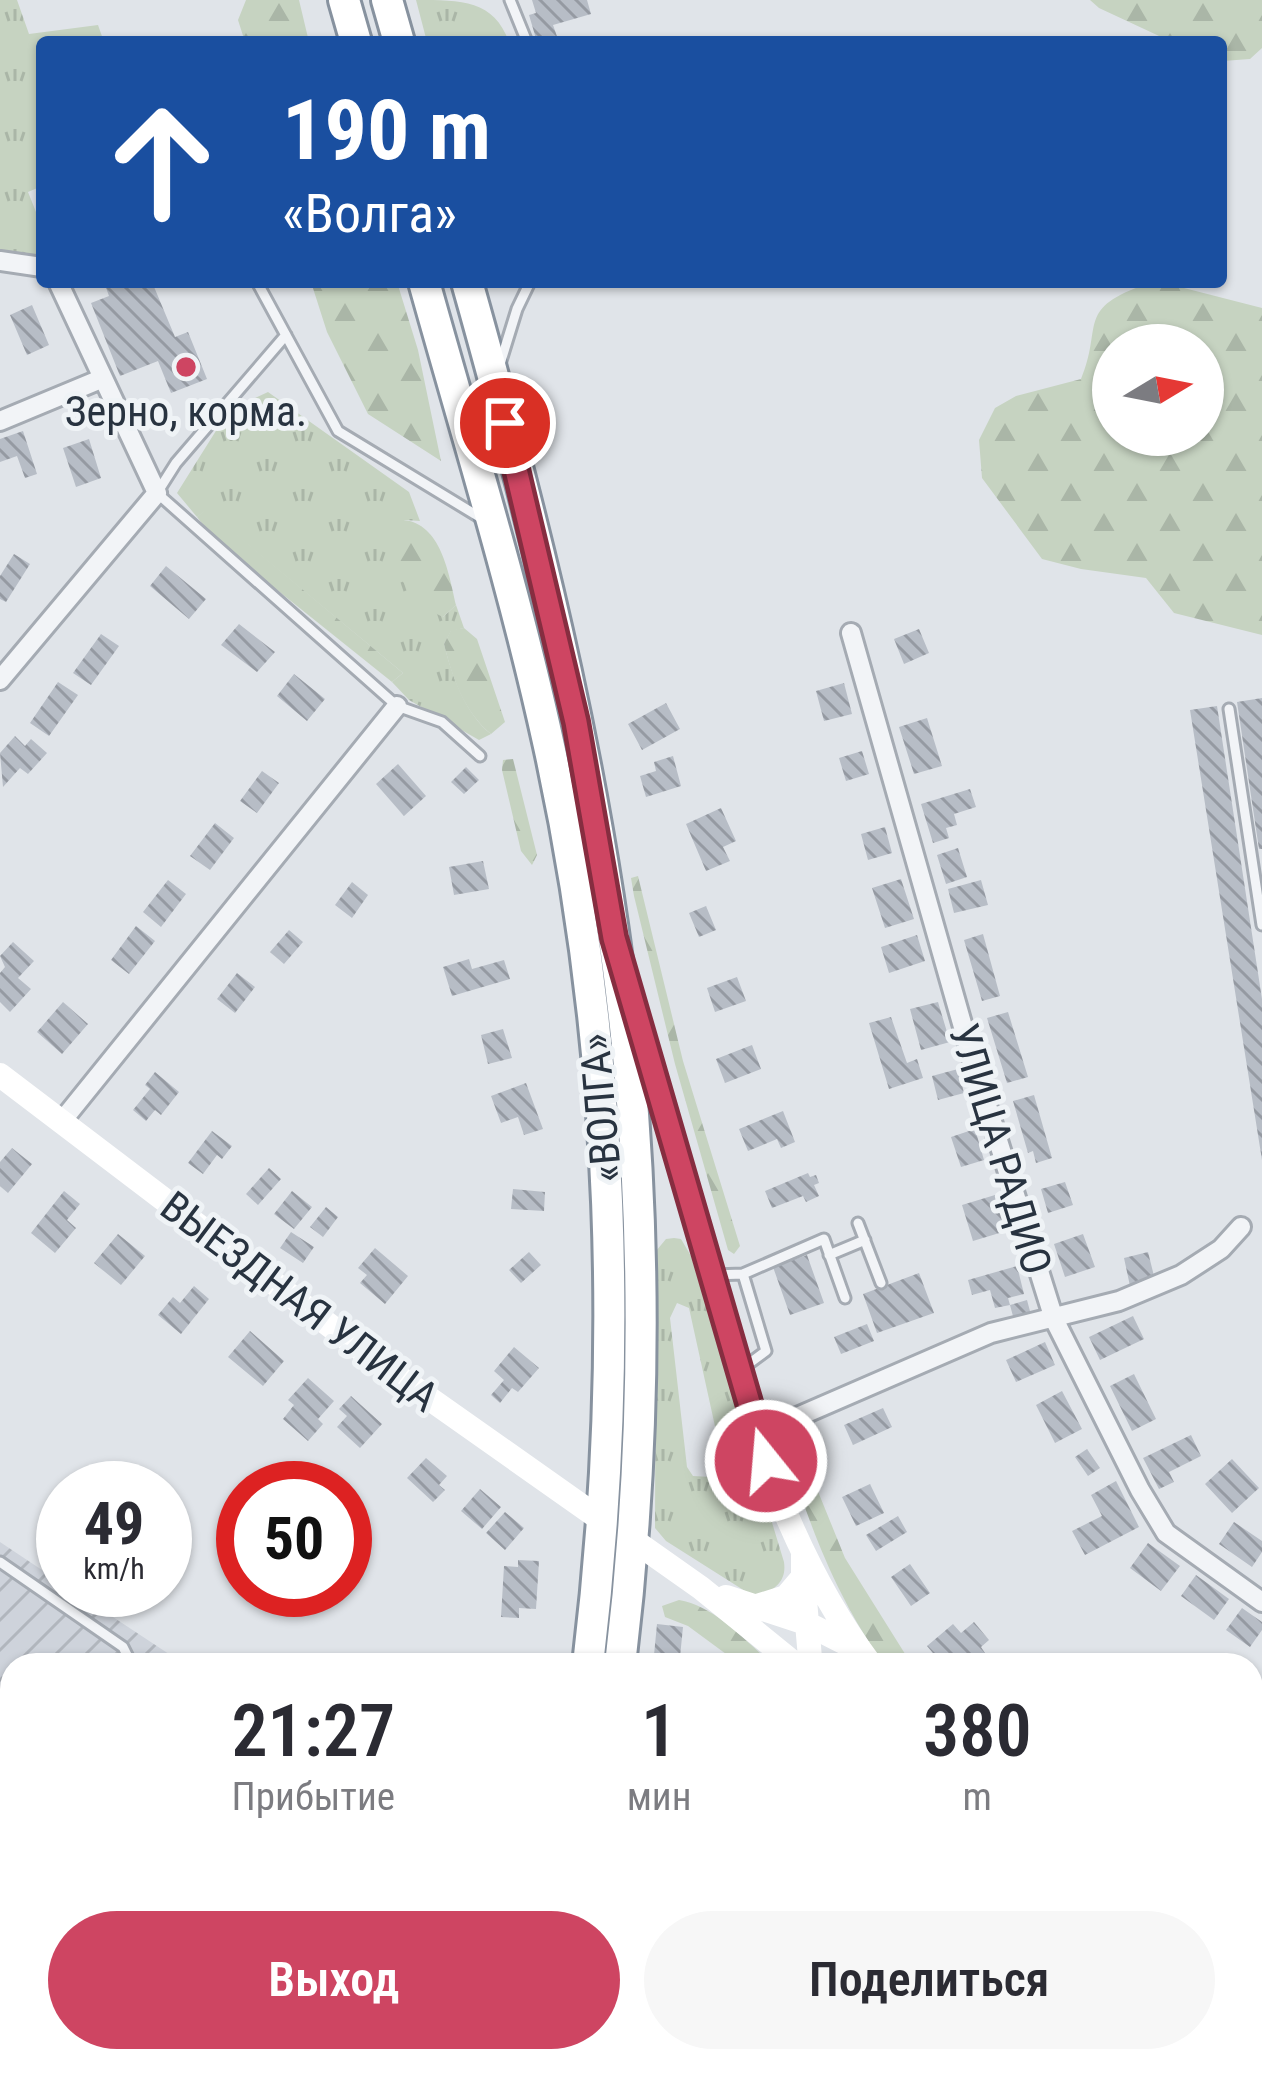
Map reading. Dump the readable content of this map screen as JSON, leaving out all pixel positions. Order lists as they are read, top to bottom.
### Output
{
  "streets": {
    "highway": ["«ВОЛГА»"],
    "main road": ["ВЫЕЗДНАЯ УЛИЦА"],
    "street": ["УЛИЦА РАДИО"]
  },
  "crossings": [
    ["«ВОЛГА»", "ВЫЕЗДНАЯ УЛИЦА"]
  ],
  "places": ["Зерно, корма."],
  "north": "right",
  "page": {
    "turn": ["190 m", "«Волга»"],
    "speed": "49 km/h",
    "limit": "50",
    "eta": [
      "21:27",
      "Прибытие",
      "1",
      "мин",
      "380",
      "m"
    ],
    "buttons": ["Выход", "Поделиться"]
  }
}
